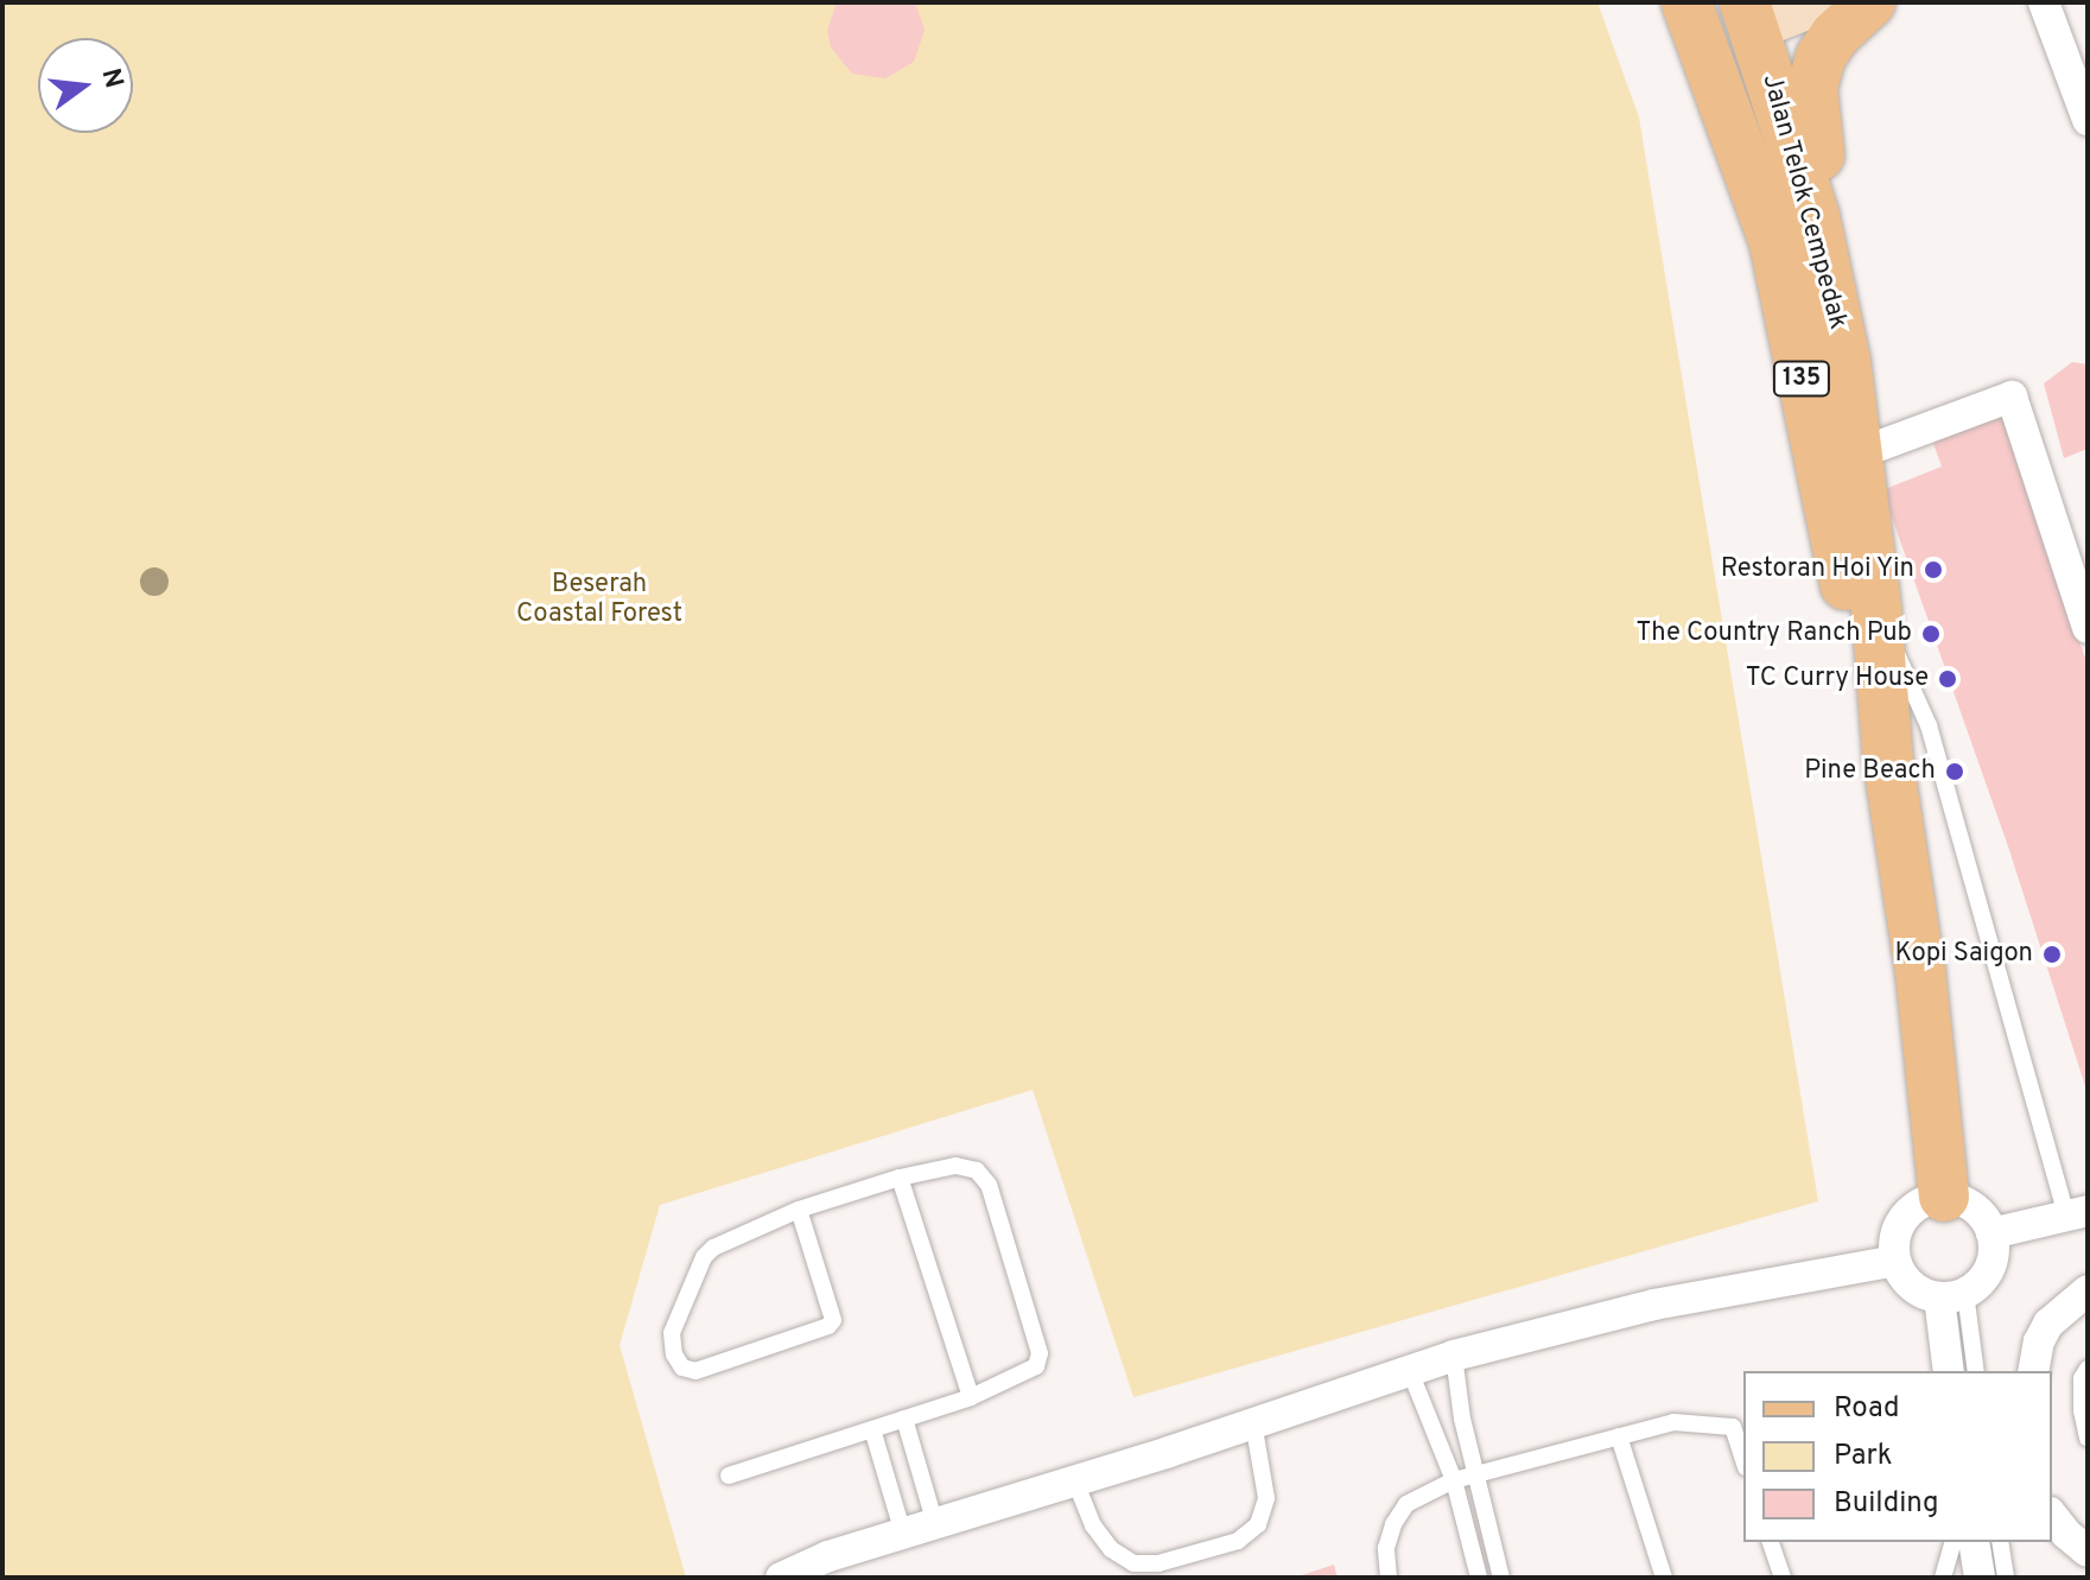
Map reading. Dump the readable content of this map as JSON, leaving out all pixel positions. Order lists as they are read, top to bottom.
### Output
{
  "streets": {
    "main road": ["Jalan Telok Cempedak", "135"]
  },
  "crossings": [
    ["Jalan Telok Cempedak", "135"]
  ],
  "parks": ["Beserah Coastal Forest"],
  "places": [
    "Restoran Hoi Yin",
    "The Country Ranch Pub",
    "TC Curry House",
    "Pine Beach",
    "Kopi Saigon"
  ],
  "legend": ["Road", "Park", "Building"],
  "north": "right"
}
